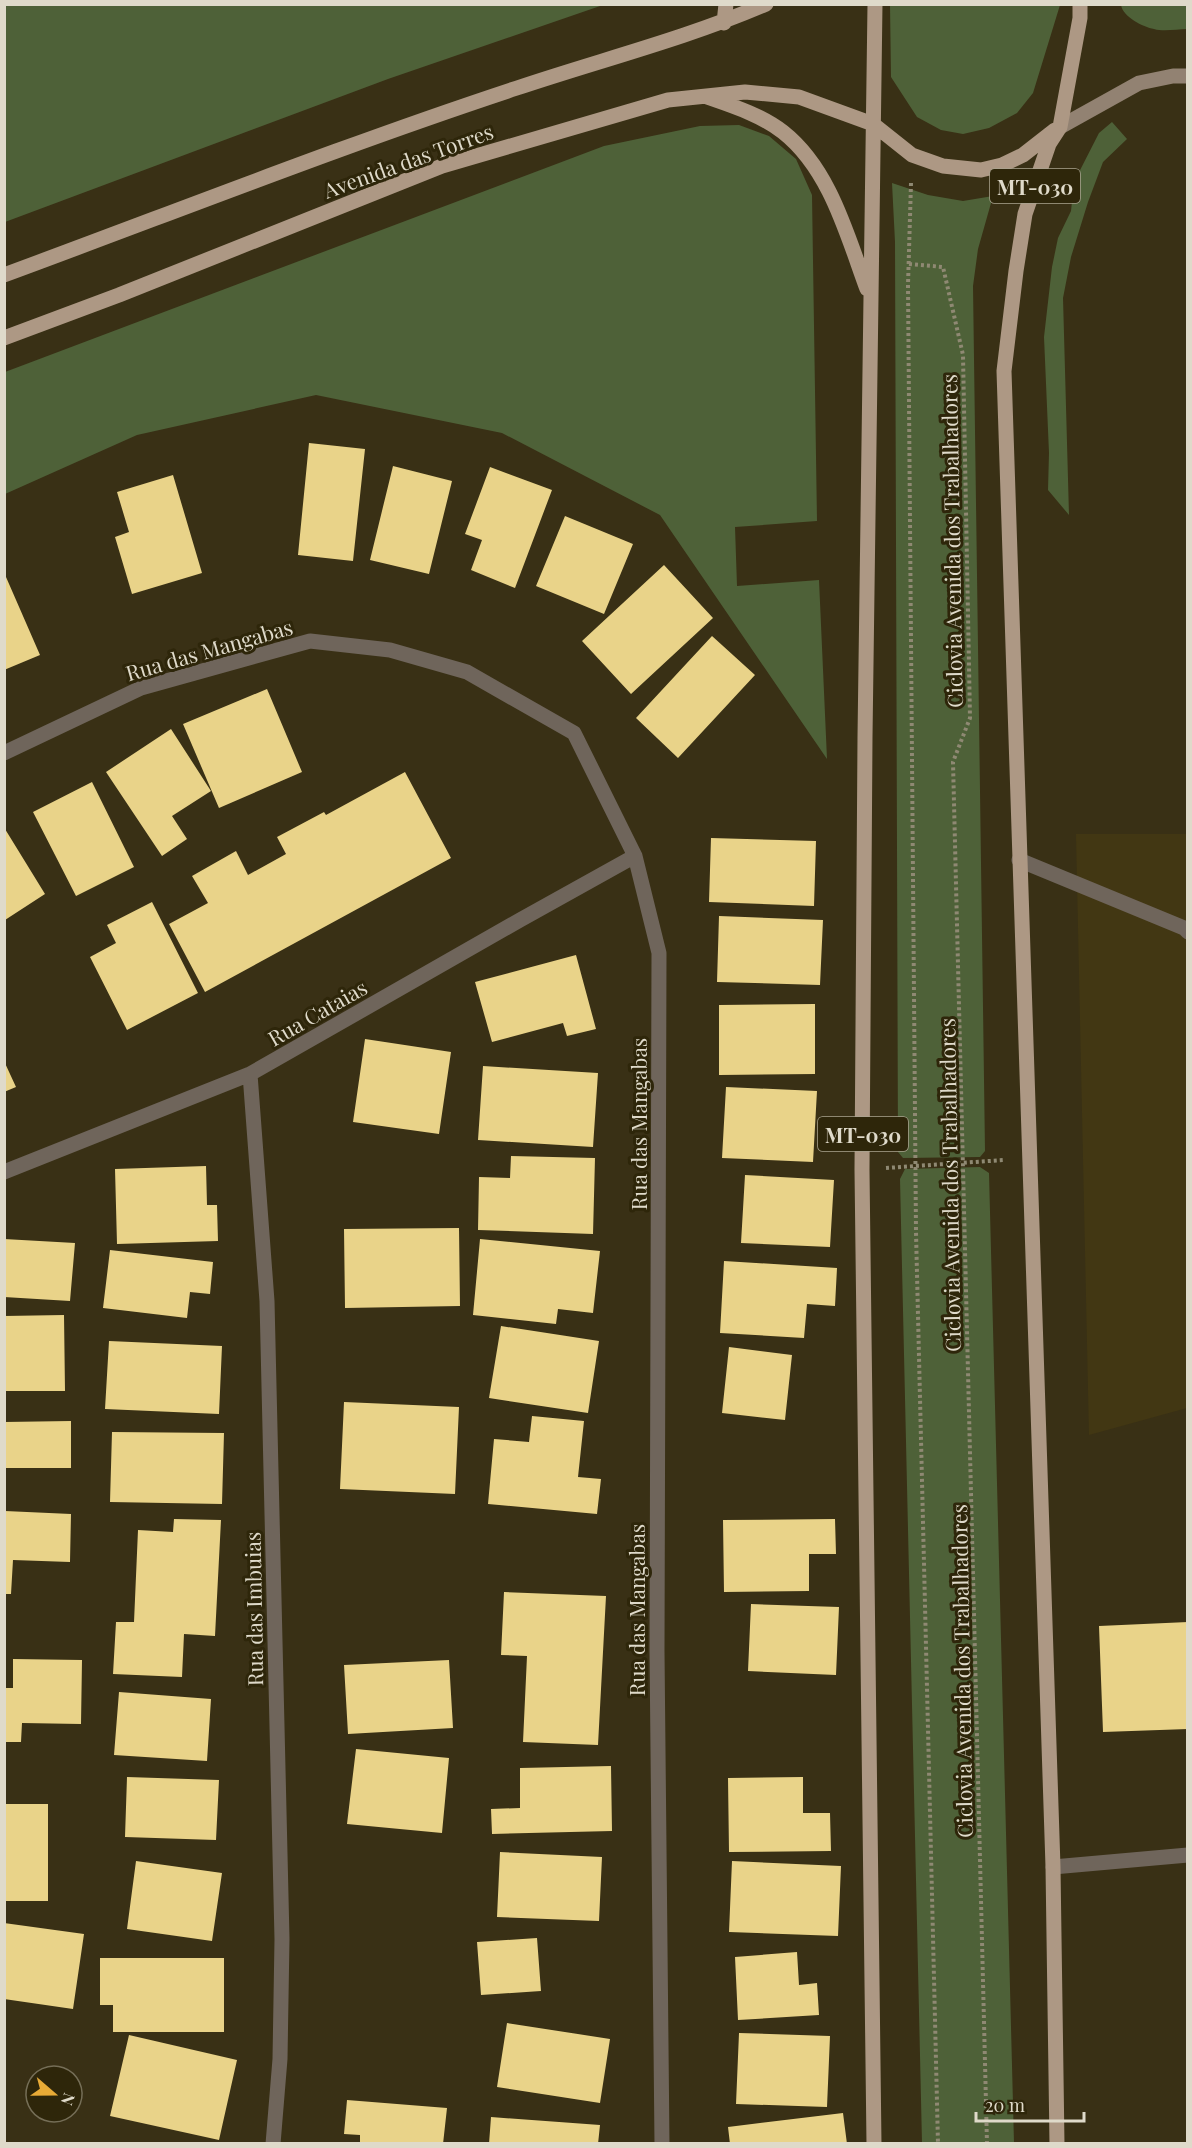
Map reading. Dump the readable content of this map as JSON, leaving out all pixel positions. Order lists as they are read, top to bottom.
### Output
{
  "streets": {
    "main road": ["Avenida das Torres", "MT-030"],
    "street": ["Rua das Mangabas", "Rua Cataias", "Rua das Imbuias"],
    "path": ["Ciclovia Avenida dos Trabalhadores"]
  },
  "crossings": [
    ["Avenida das Torres", "MT-030"],
    ["Avenida das Torres", "Ciclovia Avenida dos Trabalhadores"],
    ["Rua das Mangabas", "Rua Cataias"],
    ["Rua Cataias", "Rua das Imbuias"]
  ],
  "scale_bar": "20 m",
  "north": "right"
}
